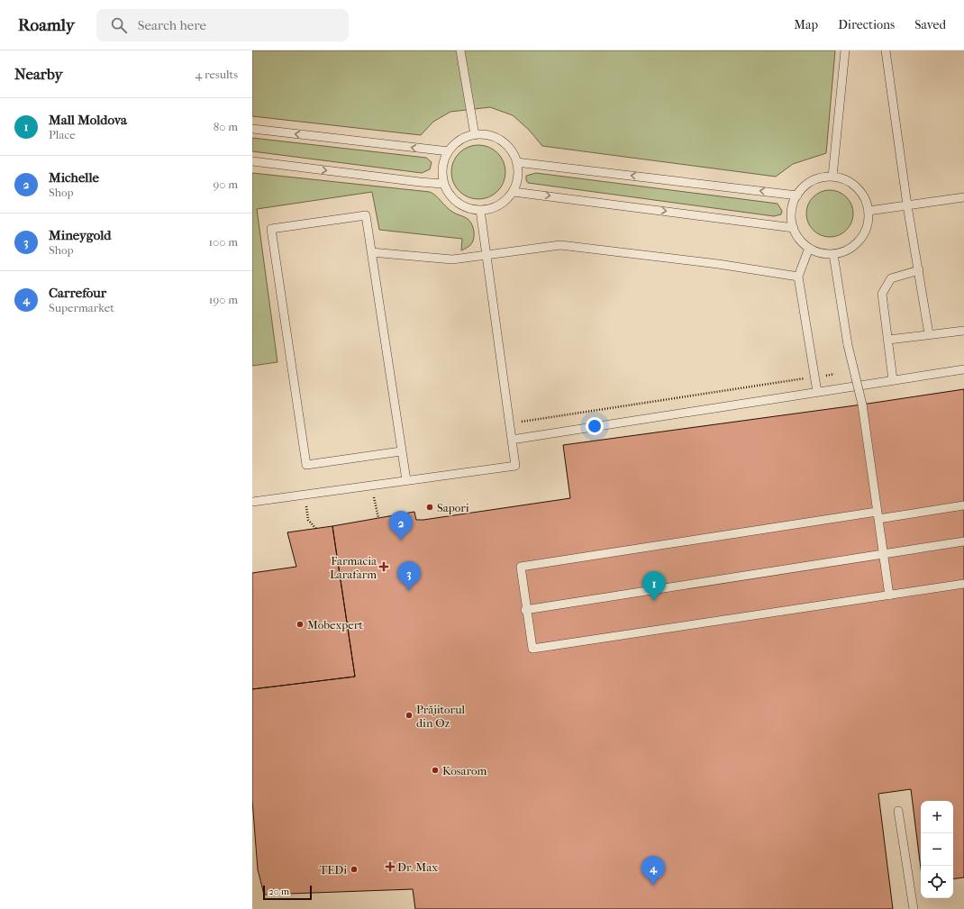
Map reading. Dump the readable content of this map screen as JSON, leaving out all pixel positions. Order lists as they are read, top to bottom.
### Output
{
  "places": {
    "other": [
      "Sapori",
      "Mobexpert",
      "Prăjitorul din Oz",
      "Kosarom",
      "TEDi"
    ],
    "health": ["Farmacia Larafarm", "Dr. Max"]
  },
  "scale_bar": "20 m",
  "page": {
    "header": "Roamly",
    "search": "Search here",
    "nav": ["Map", "Directions", "Saved"],
    "heading": ["Nearby", "4 results"],
    "list": [
      {
        "mark": "1",
        "name": "Mall Moldova",
        "note": "Place",
        "value": "80 m"
      },
      {
        "mark": "2",
        "name": "Michelle",
        "note": "Shop",
        "value": "90 m"
      },
      {
        "mark": "3",
        "name": "Mineygold",
        "note": "Shop",
        "value": "100 m"
      },
      {
        "mark": "4",
        "name": "Carrefour",
        "note": "Supermarket",
        "value": "190 m"
      }
    ],
    "pins": [
      "2",
      "3",
      "1",
      "4"
    ],
    "map_buttons": ["+", "−"],
    "scale": "20 m"
  }
}
